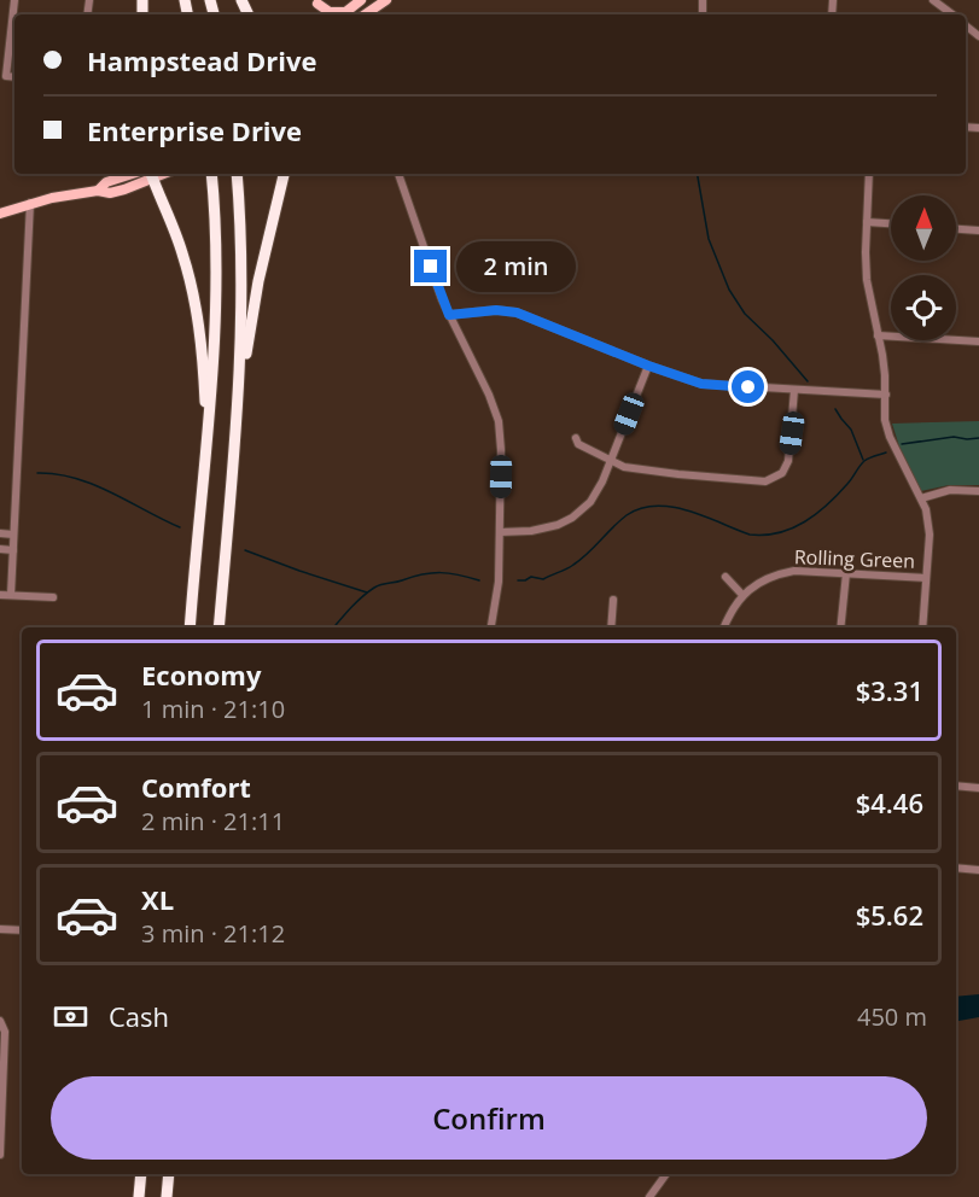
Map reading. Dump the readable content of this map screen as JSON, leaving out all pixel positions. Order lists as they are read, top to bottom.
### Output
{
  "streets": {
    "street": ["Rolling Green"]
  },
  "north": "top",
  "page": {
    "banner": ["Hampstead Drive", "Enterprise Drive"],
    "bubble": "2 min",
    "list": [
      {
        "name": "Economy",
        "note": "1 min · 21:10",
        "value": "$3.31"
      },
      {
        "name": "Comfort",
        "note": "2 min · 21:11",
        "value": "$4.46"
      },
      {
        "name": "XL",
        "note": "3 min · 21:12",
        "value": "$5.62"
      }
    ],
    "pay": ["Cash", "450 m"],
    "buttons": "Confirm"
  }
}
